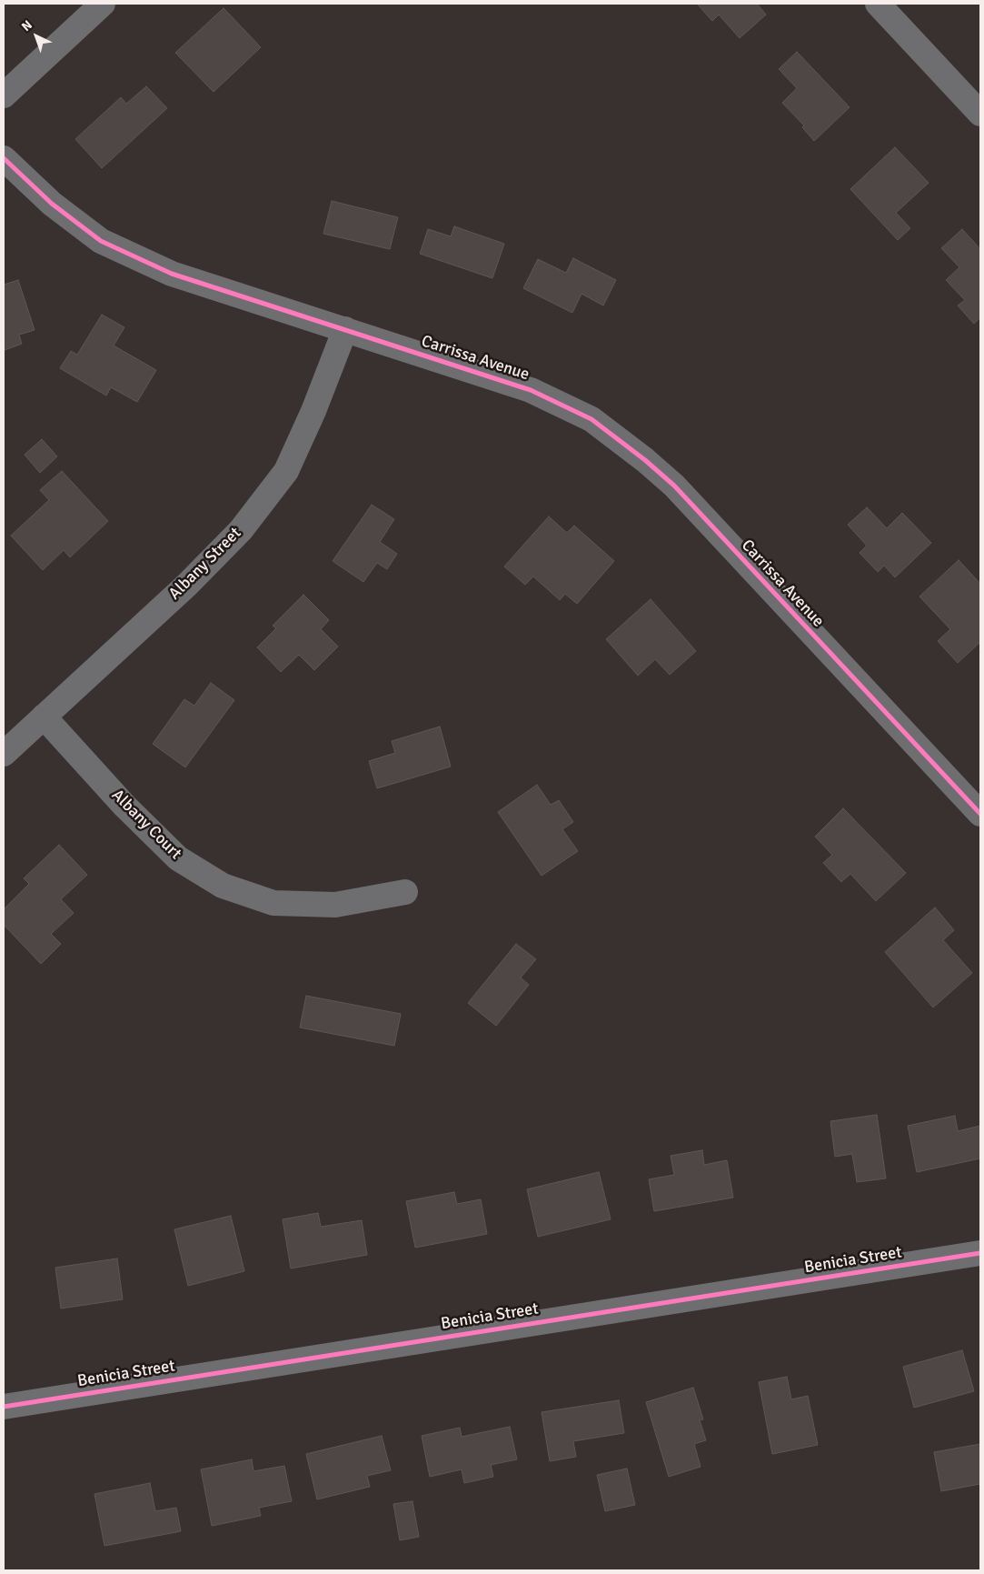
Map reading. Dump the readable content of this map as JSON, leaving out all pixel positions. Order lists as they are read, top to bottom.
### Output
{
  "streets": {
    "street": [
      "Carrissa Avenue",
      "Albany Street",
      "Albany Court",
      "Benicia Street"
    ]
  },
  "crossings": [
    ["Carrissa Avenue", "Albany Street"],
    ["Albany Street", "Albany Court"]
  ],
  "north": "top left"
}
